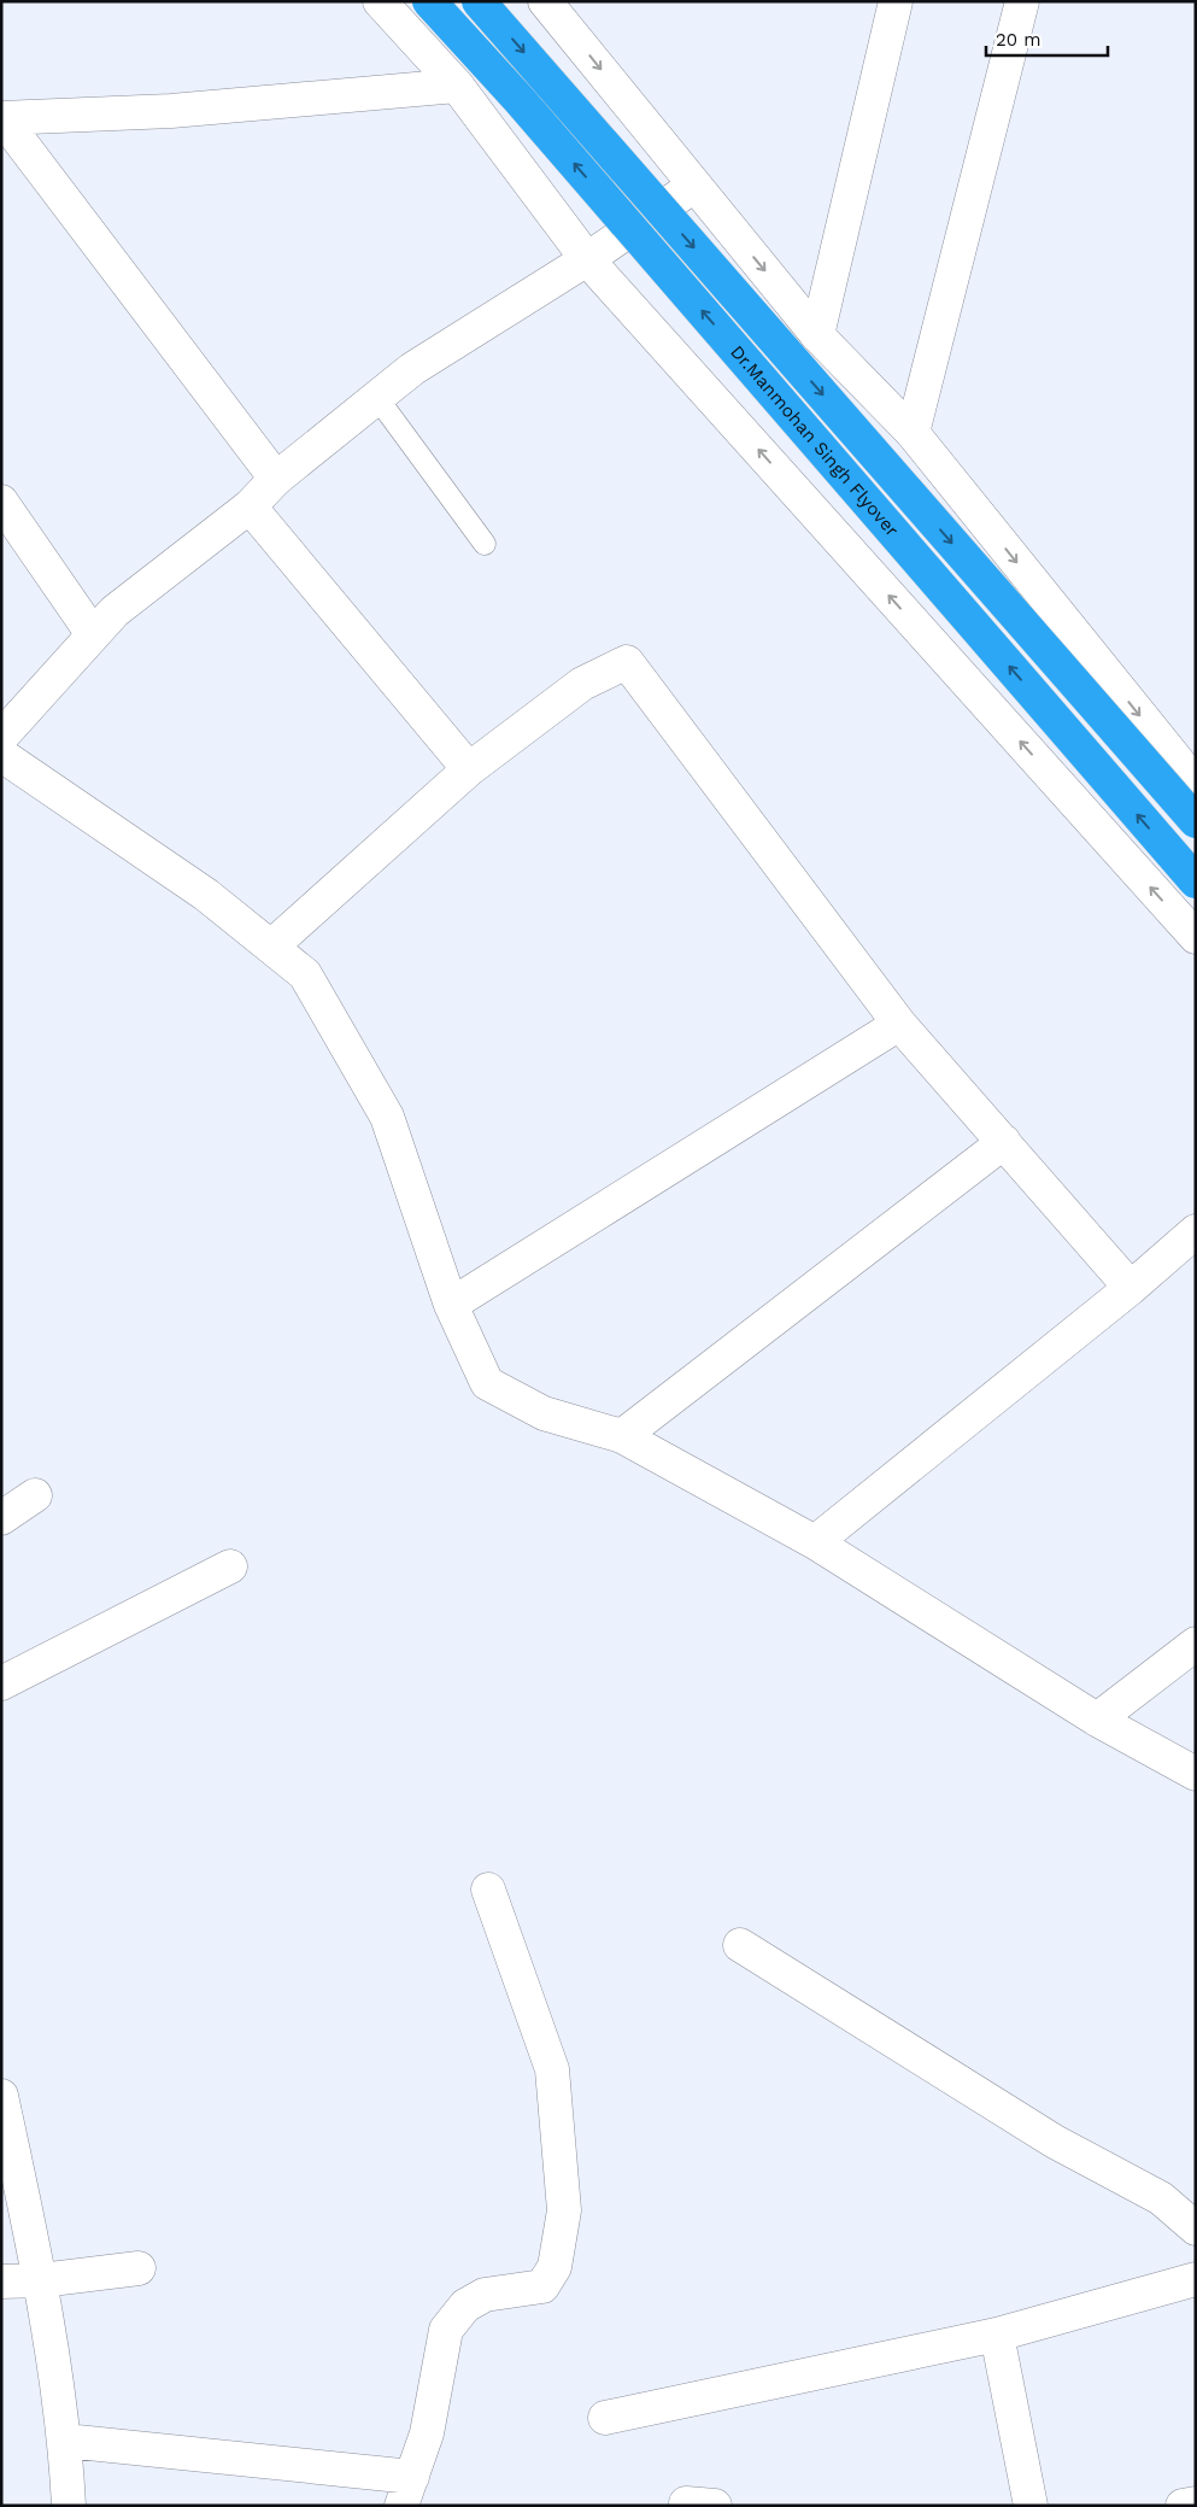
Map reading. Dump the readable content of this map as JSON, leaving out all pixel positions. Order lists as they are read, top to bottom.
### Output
{
  "streets": {
    "highway": ["Dr.Manmohan Singh Flyover"]
  },
  "scale_bar": "20 m"
}
